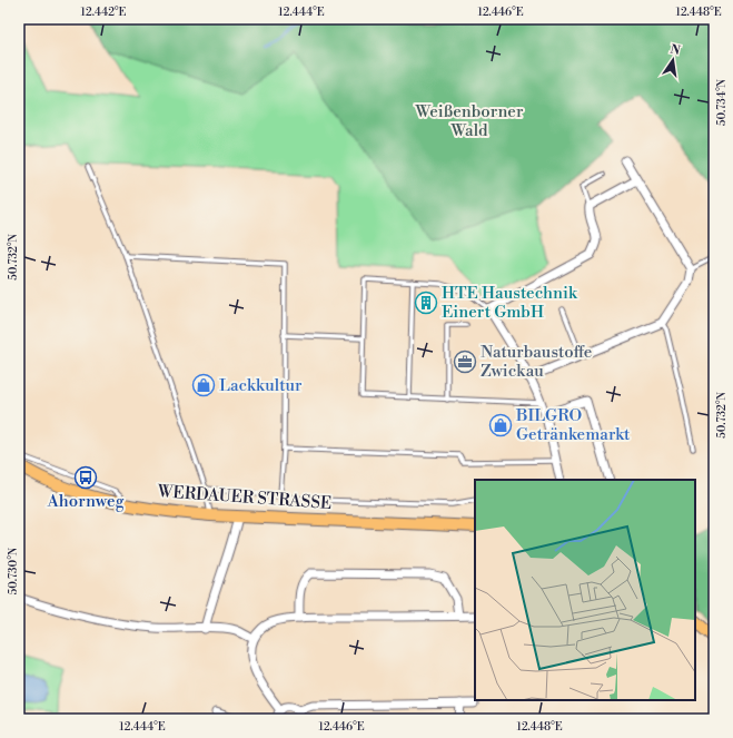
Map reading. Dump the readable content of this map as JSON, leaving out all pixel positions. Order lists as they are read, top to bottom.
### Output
{
  "streets": {
    "main road": ["WERDAUER STRASSE"]
  },
  "parks": ["Weißenborner Wald"],
  "places": {
    "building": ["HTE Haustechnik Einert GmbH"],
    "office": ["Naturbaustoffe Zwickau"],
    "shop": ["Lackkultur", "BILGRO Getränkemarkt"],
    "bus stop": ["Ahornweg"]
  },
  "north": "top",
  "coordinates": [
    "12.442°E",
    "12.444°E",
    "12.446°E",
    "12.448°E",
    "50.734°N",
    "50.732°N",
    "50.730°N"
  ]
}
